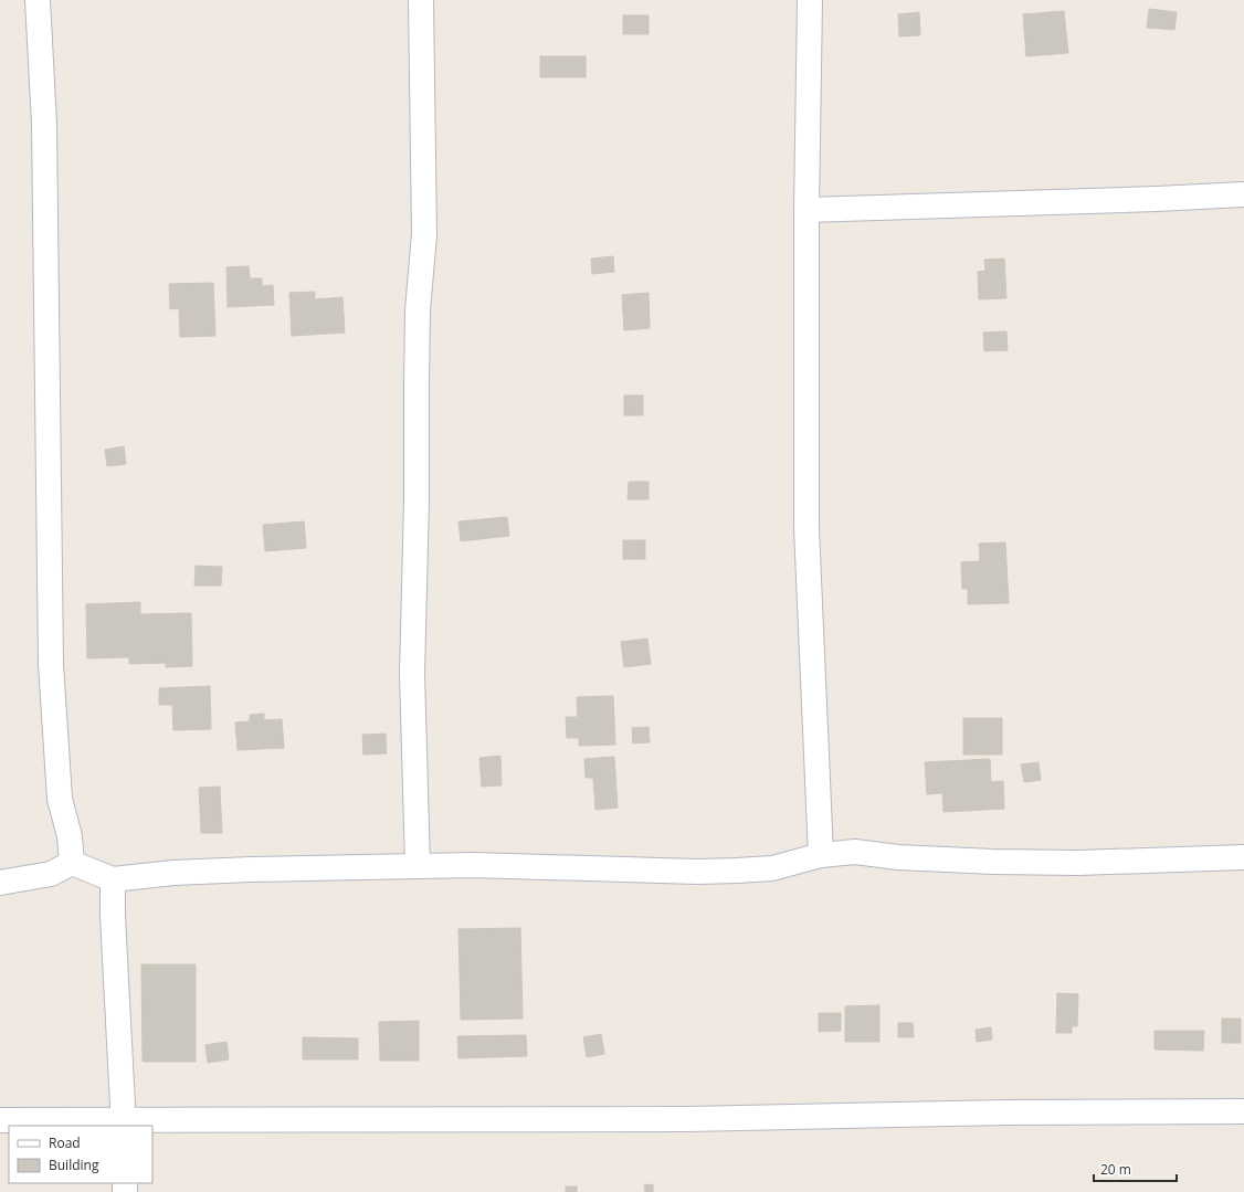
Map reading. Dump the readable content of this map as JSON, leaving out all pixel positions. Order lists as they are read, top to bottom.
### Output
{
  "legend": ["Road", "Building"],
  "scale_bar": "20 m"
}
